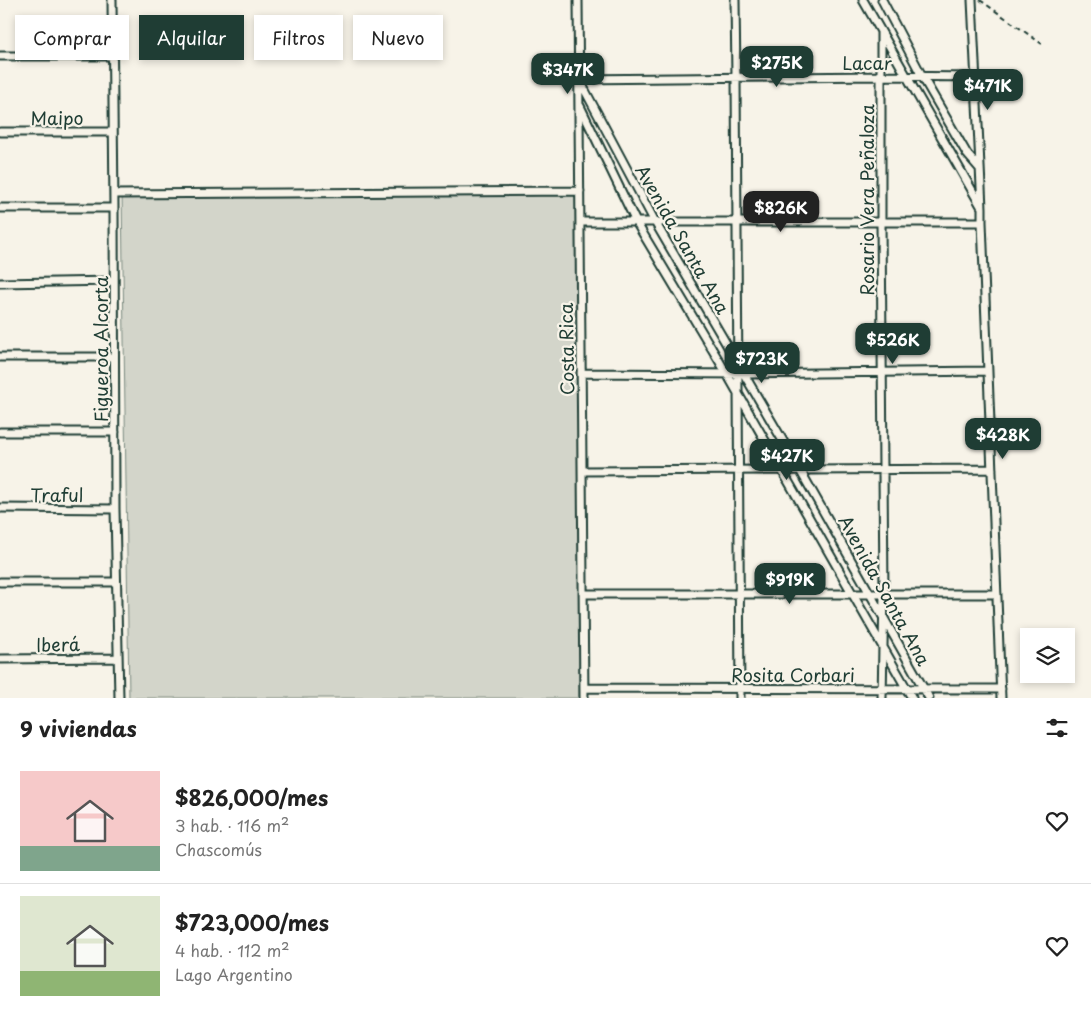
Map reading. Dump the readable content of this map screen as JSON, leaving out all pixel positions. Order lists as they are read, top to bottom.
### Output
{
  "streets": {
    "street": [
      "Lacar",
      "Maipo",
      "Rosario Vera Peñaloza",
      "Avenida Santa Ana",
      "Figueroa Alcorta",
      "Costa Rica",
      "Traful",
      "Iberá",
      "Rosita Corbari"
    ]
  },
  "crossings": [
    ["Lacar", "Rosario Vera Peñaloza"],
    ["Lacar", "Avenida Santa Ana"],
    ["Lacar", "Costa Rica"],
    ["Maipo", "Figueroa Alcorta"],
    ["Rosario Vera Peñaloza", "Avenida Santa Ana"],
    ["Rosario Vera Peñaloza", "Rosita Corbari"],
    ["Avenida Santa Ana", "Costa Rica"],
    ["Avenida Santa Ana", "Rosita Corbari"],
    ["Figueroa Alcorta", "Traful"],
    ["Figueroa Alcorta", "Iberá"],
    ["Costa Rica", "Rosita Corbari"]
  ],
  "page": {
    "chip": [
      "Comprar",
      "Alquilar",
      "Filtros",
      "Nuevo"
    ],
    "price": [
      "$275K",
      "$347K",
      "$471K",
      "$826K",
      "$526K",
      "$723K",
      "$428K",
      "$427K",
      "$919K"
    ],
    "heading": "9 viviendas",
    "list": [
      {
        "name": "$826,000/mes",
        "note": "3 hab. · 116 m² · Chascomús"
      },
      {
        "name": "$723,000/mes",
        "note": "4 hab. · 112 m² · Lago Argentino"
      }
    ]
  }
}
